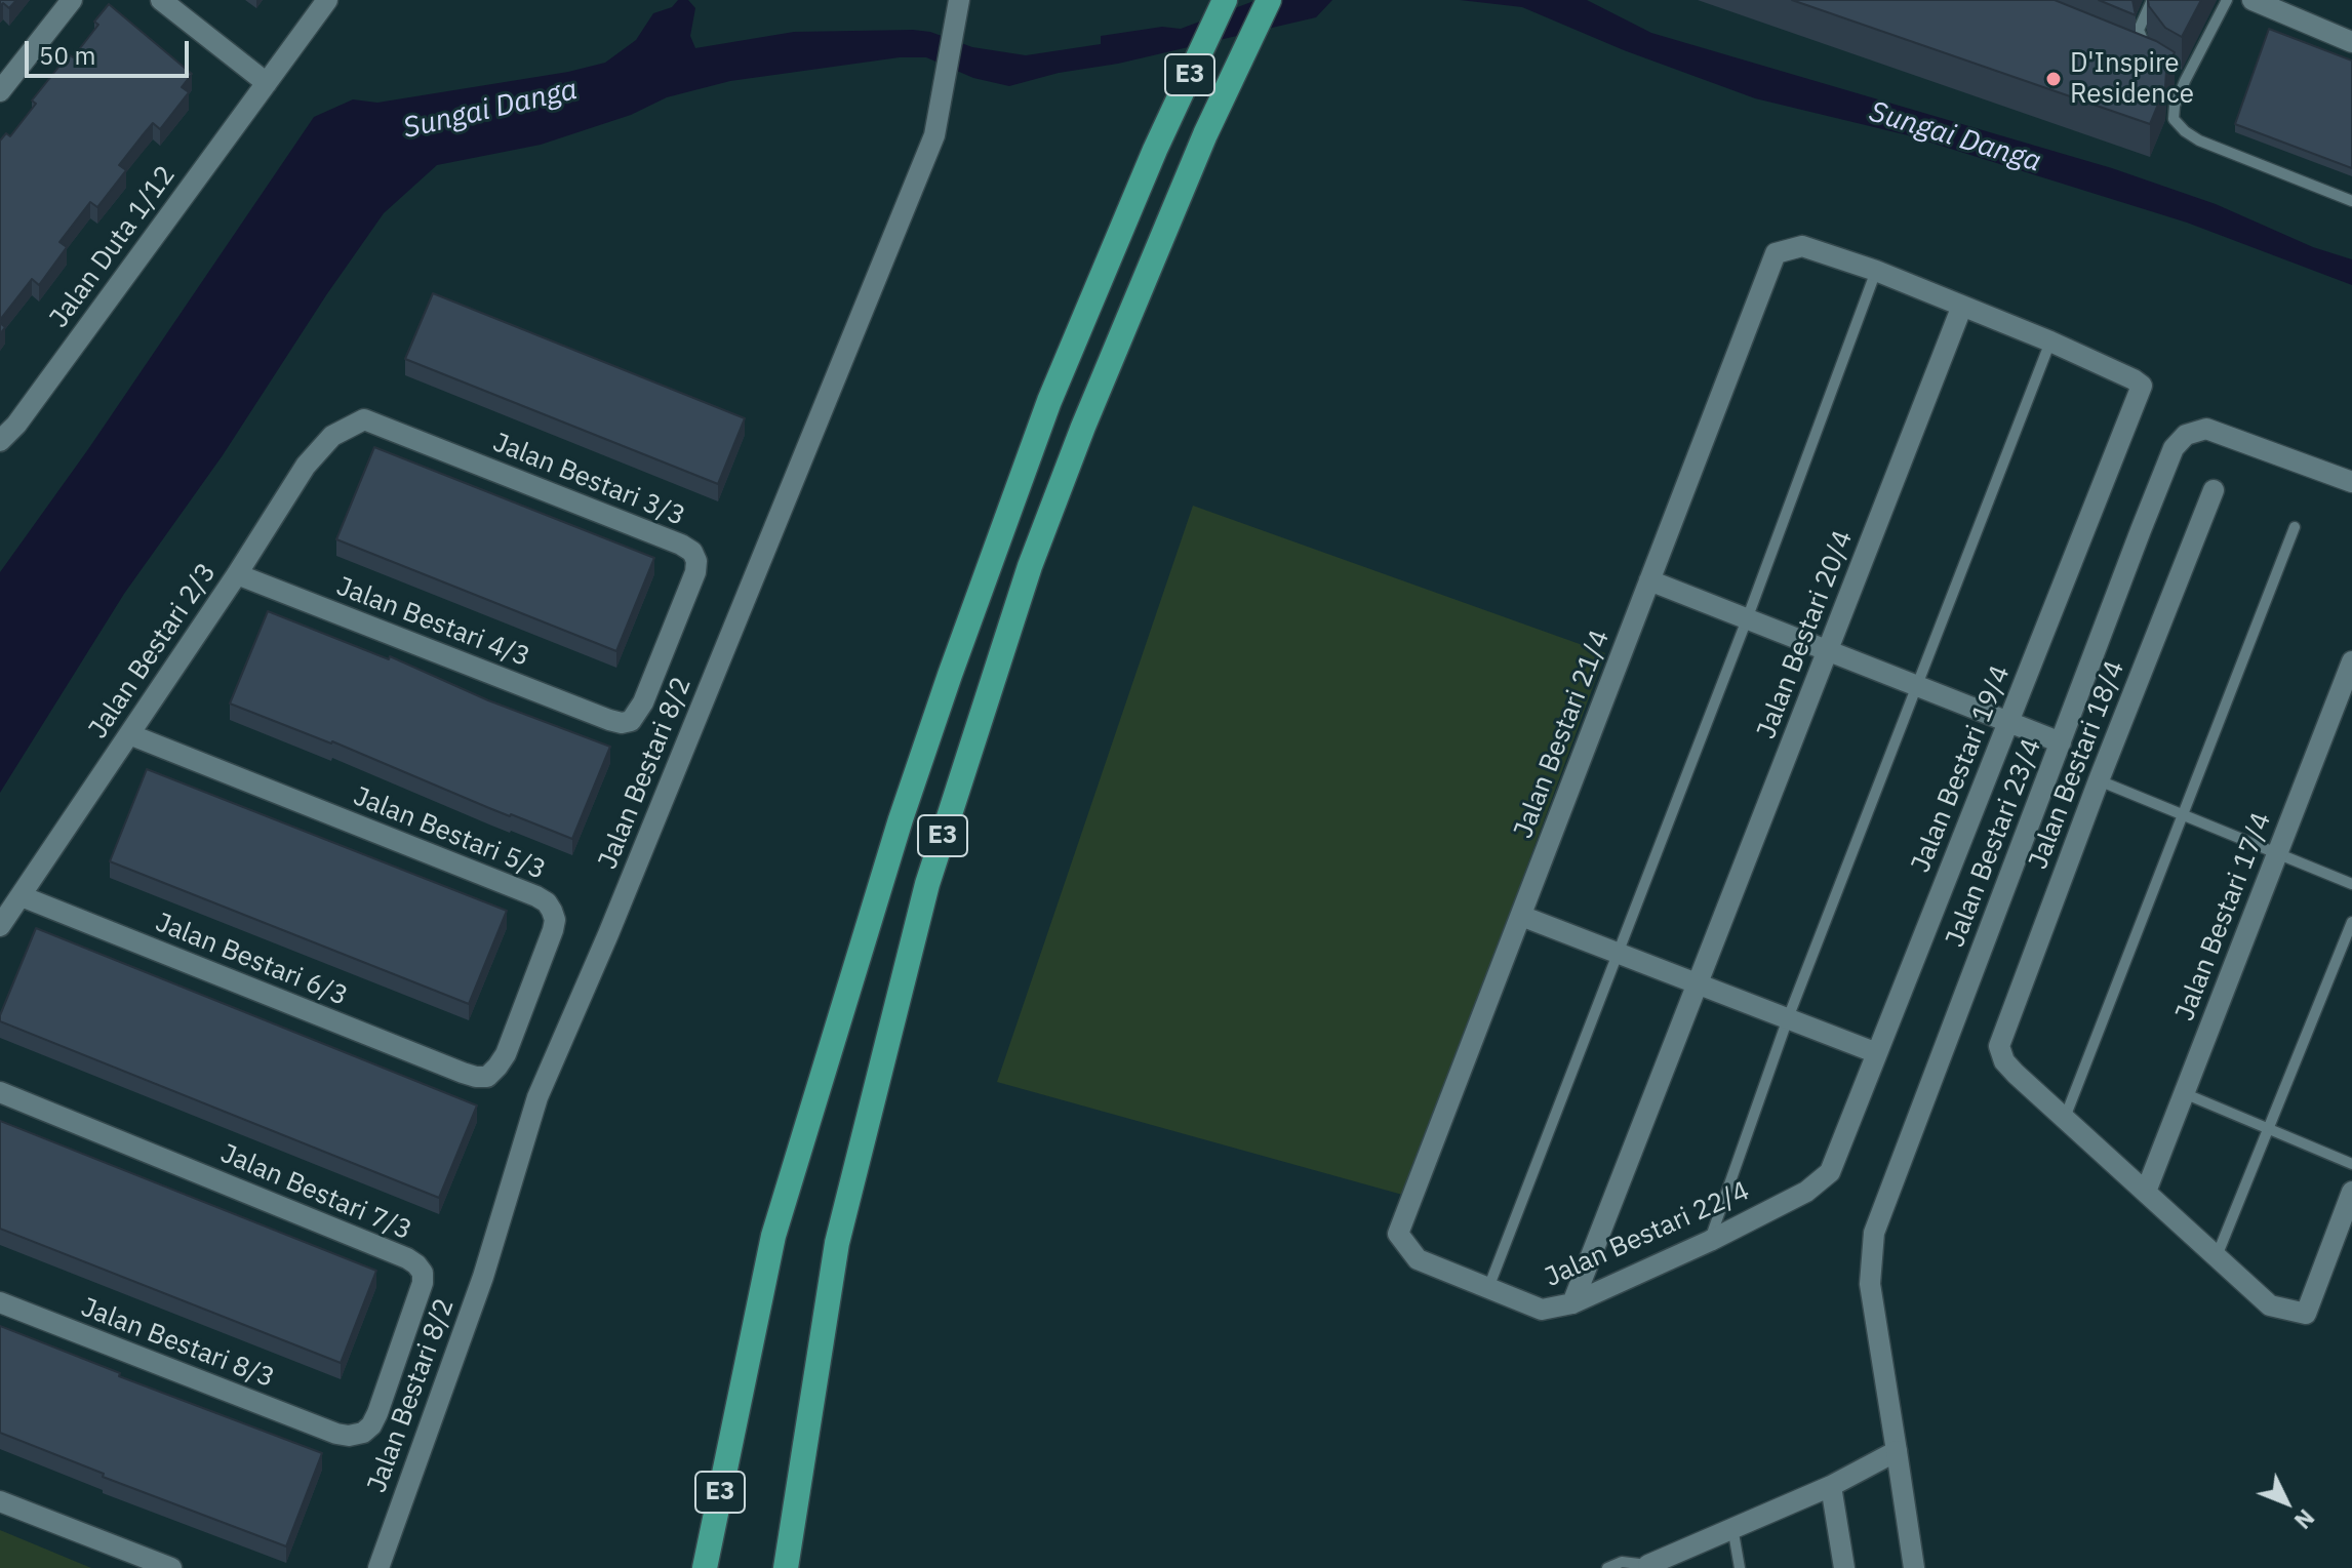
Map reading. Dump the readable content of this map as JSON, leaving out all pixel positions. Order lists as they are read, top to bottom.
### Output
{
  "streets": {
    "highway": ["E3"],
    "street": [
      "Jalan Duta 1/12",
      "Jalan Bestari 3/3",
      "Jalan Bestari 4/3",
      "Jalan Bestari 20/4",
      "Jalan Bestari 2/3",
      "Jalan Bestari 21/4",
      "Jalan Bestari 18/4",
      "Jalan Bestari 19/4",
      "Jalan Bestari 8/2",
      "Jalan Bestari 5/3",
      "Jalan Bestari 23/4",
      "Jalan Bestari 17/4",
      "Jalan Bestari 6/3",
      "Jalan Bestari 7/3",
      "Jalan Bestari 22/4",
      "Jalan Bestari 8/3"
    ]
  },
  "crossings": [
    ["Jalan Bestari 3/3", "Jalan Bestari 4/3"],
    ["Jalan Bestari 3/3", "Jalan Bestari 2/3"],
    ["Jalan Bestari 4/3", "Jalan Bestari 2/3"],
    ["Jalan Bestari 20/4", "Jalan Bestari 22/4"],
    ["Jalan Bestari 2/3", "Jalan Bestari 5/3"],
    ["Jalan Bestari 2/3", "Jalan Bestari 6/3"],
    ["Jalan Bestari 21/4", "Jalan Bestari 22/4"],
    ["Jalan Bestari 19/4", "Jalan Bestari 22/4"],
    ["Jalan Bestari 5/3", "Jalan Bestari 6/3"],
    ["Jalan Bestari 7/3", "Jalan Bestari 8/3"]
  ],
  "water": ["Sungai Danga"],
  "places": ["D'Inspire Residence"],
  "scale_bar": "50 m",
  "north": "bottom right"
}
